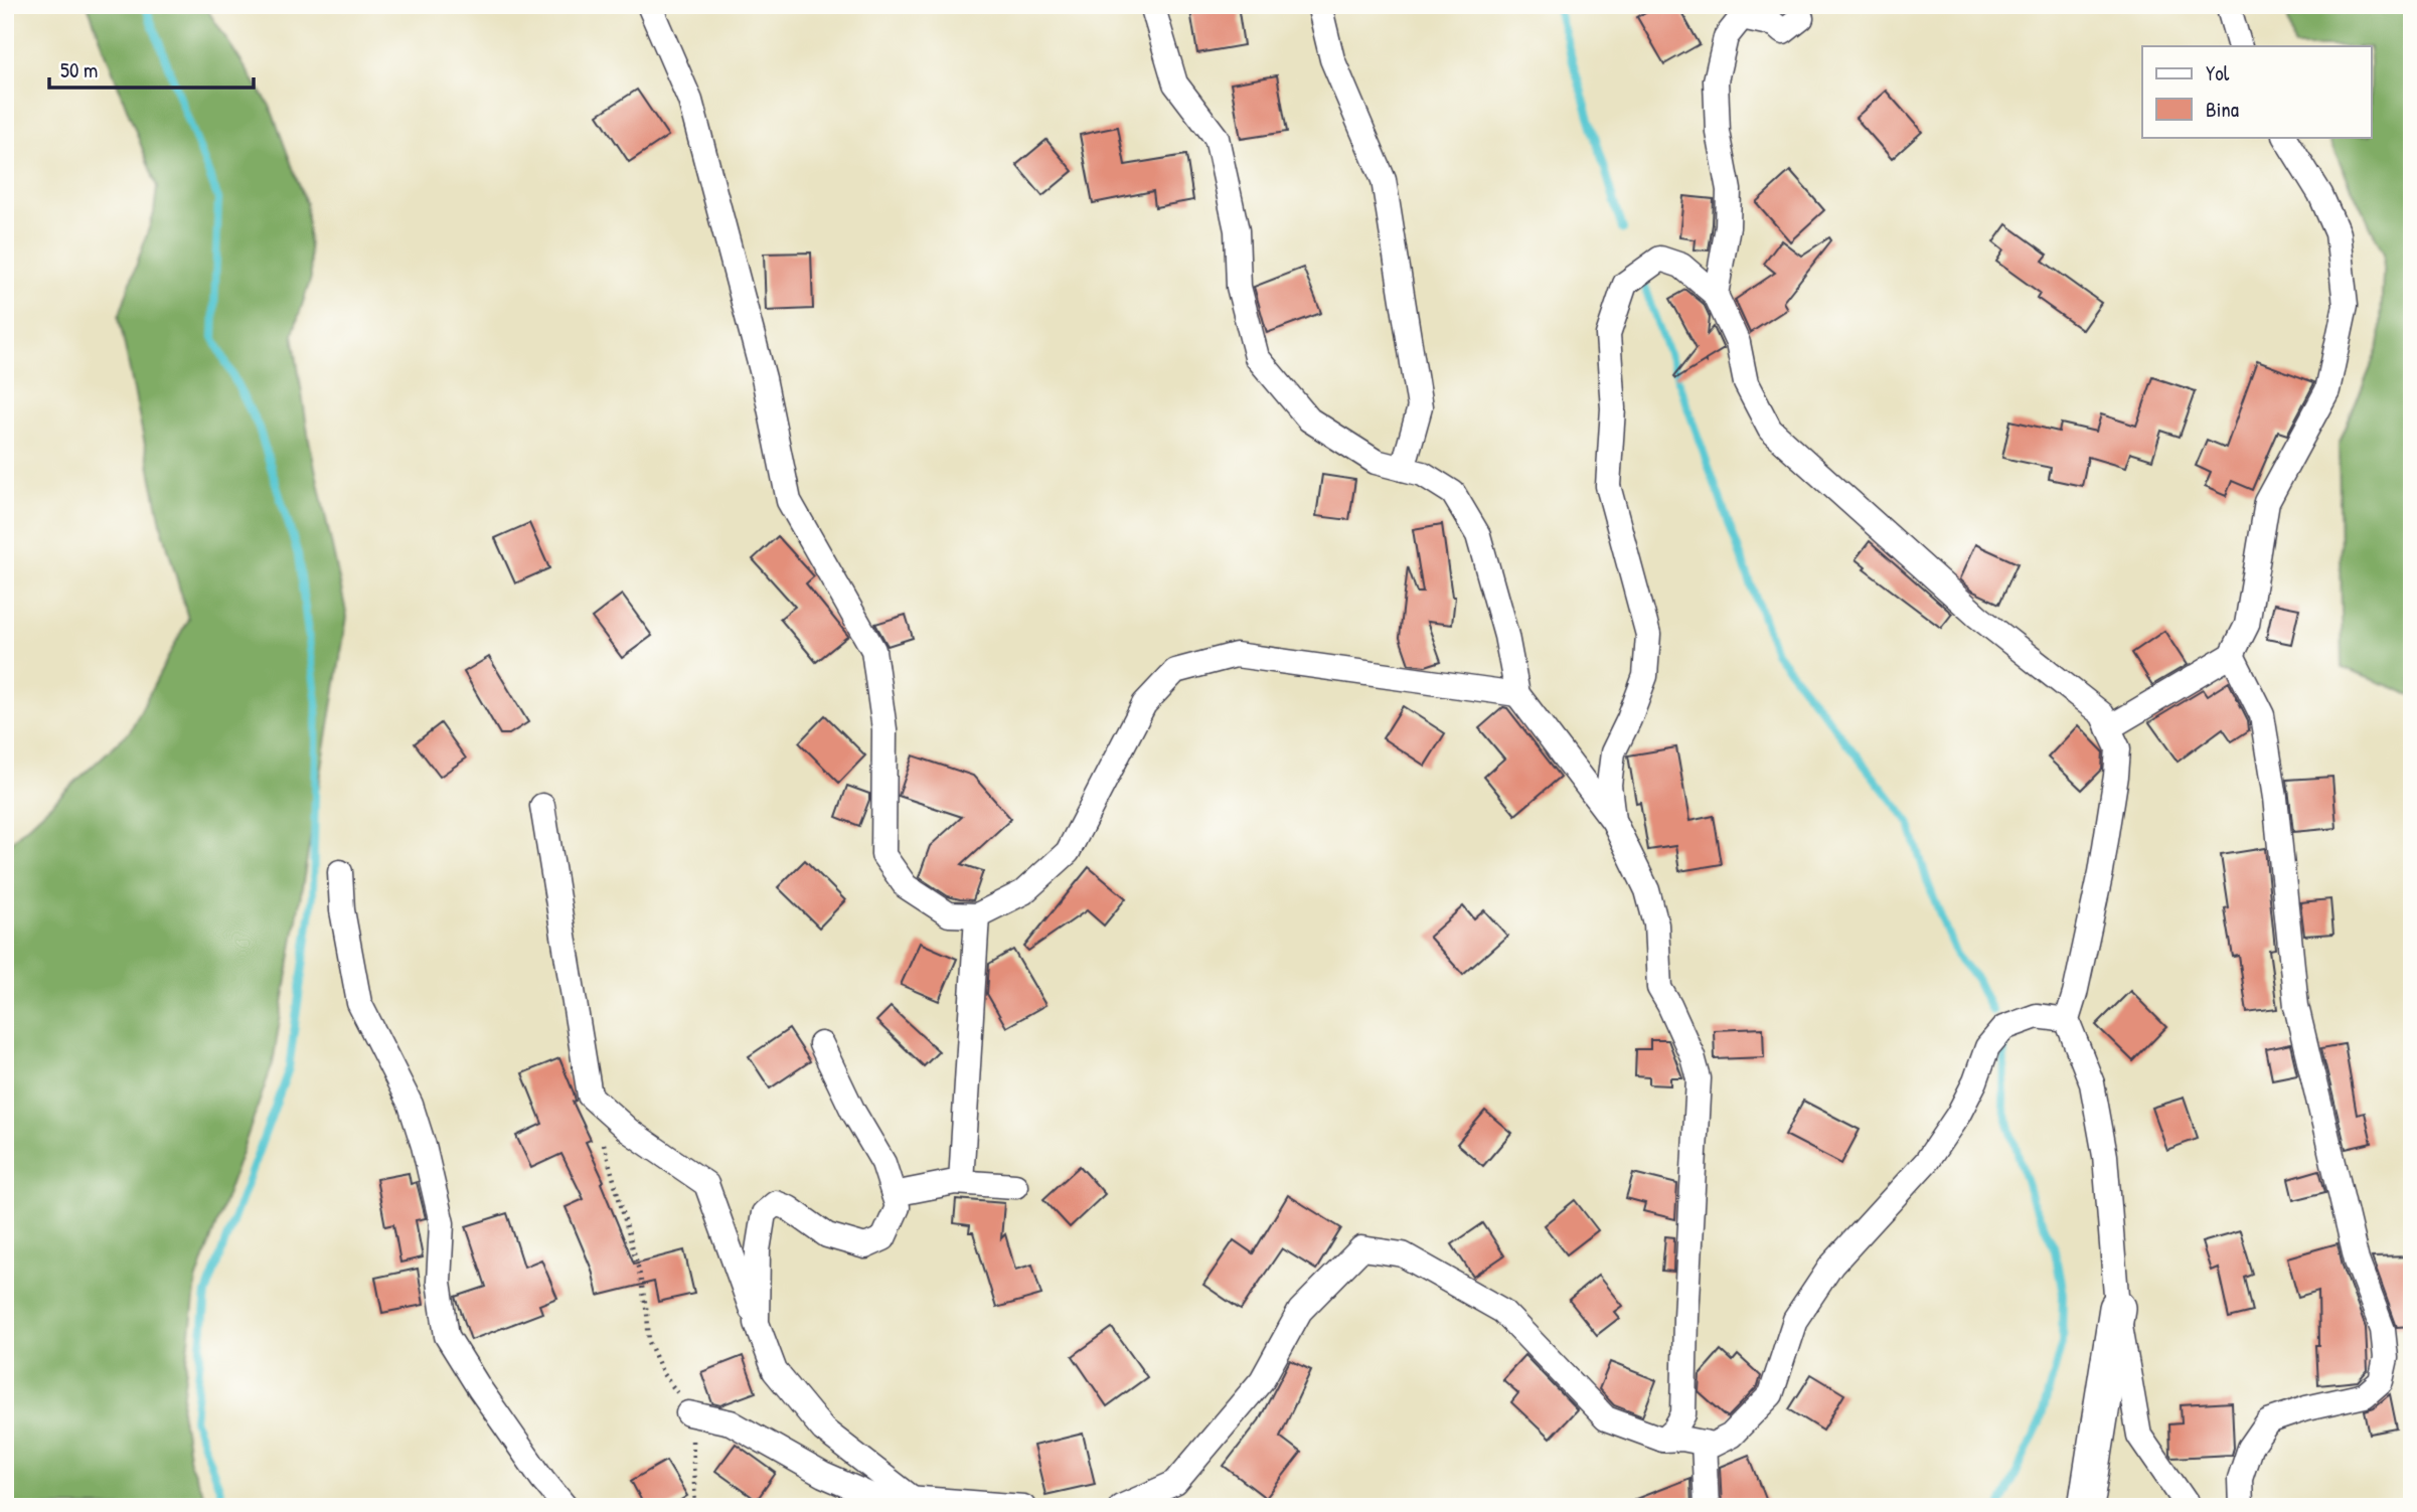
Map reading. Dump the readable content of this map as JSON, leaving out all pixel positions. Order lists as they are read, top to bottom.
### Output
{
  "legend": ["Yol", "Bina"],
  "scale_bar": "50 m"
}
